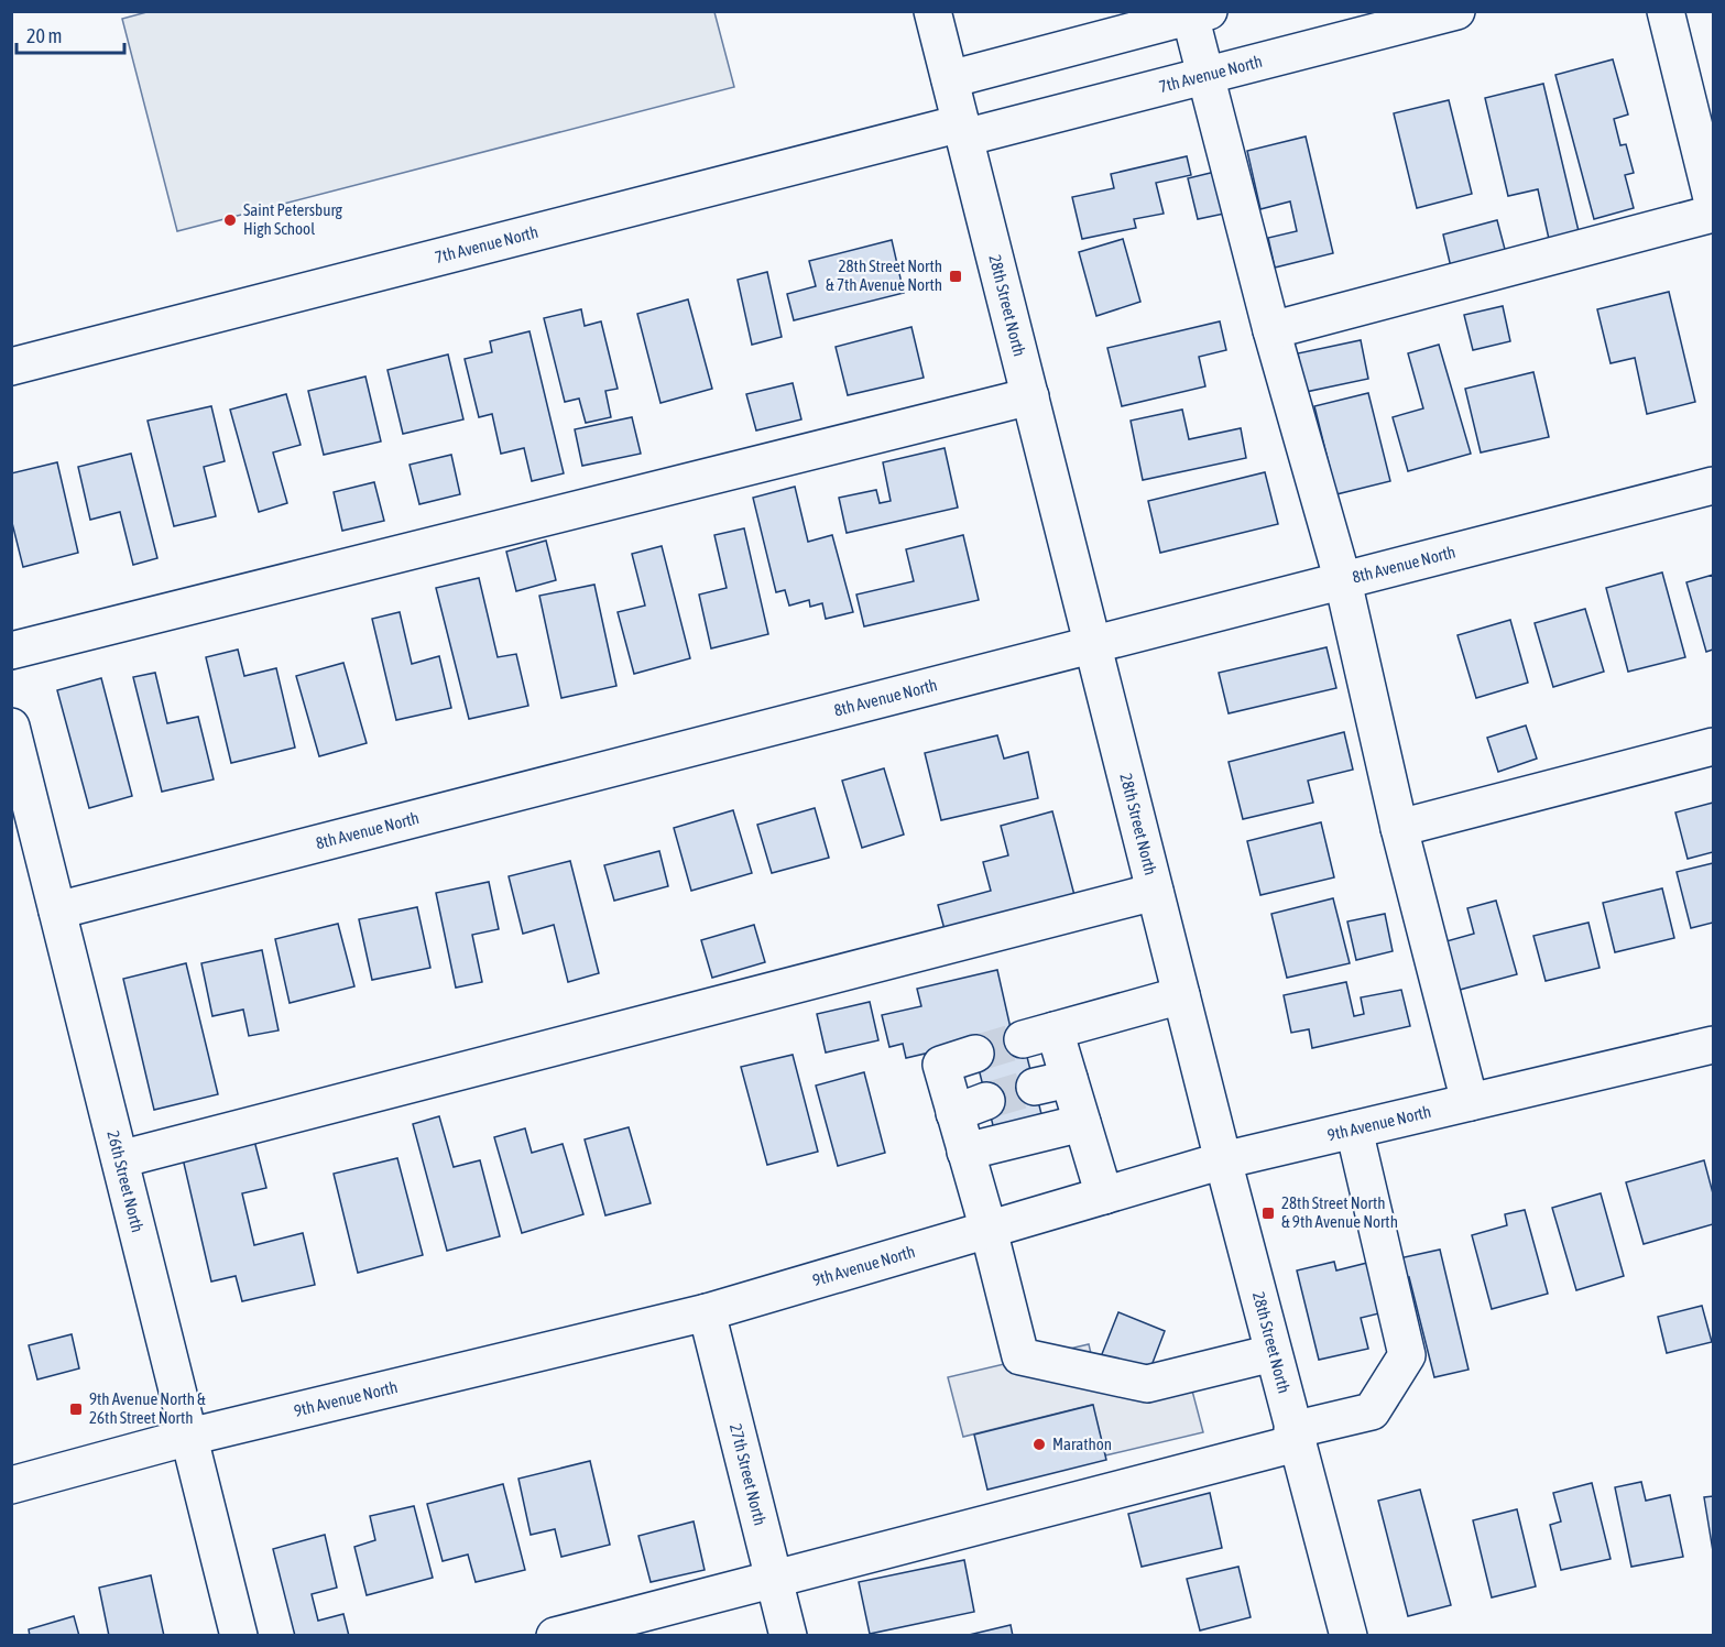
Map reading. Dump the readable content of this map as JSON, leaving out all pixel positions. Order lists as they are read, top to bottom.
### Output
{
  "streets": {
    "street": [
      "7th Avenue North",
      "28th Street North",
      "8th Avenue North",
      "9th Avenue North",
      "26th Street North",
      "27th Street North"
    ]
  },
  "crossings": [
    ["7th Avenue North", "28th Street North"],
    ["28th Street North", "8th Avenue North"],
    ["28th Street North", "9th Avenue North"],
    ["8th Avenue North", "26th Street North"],
    ["9th Avenue North", "26th Street North"],
    ["9th Avenue North", "27th Street North"]
  ],
  "places": {
    "other": ["Saint Petersburg High School", "Marathon"],
    "transit": ["28th Street North & 7th Avenue North", "28th Street North & 9th Avenue North", "9th Avenue North & 26th Street North"]
  },
  "scale_bar": "20 m"
}
